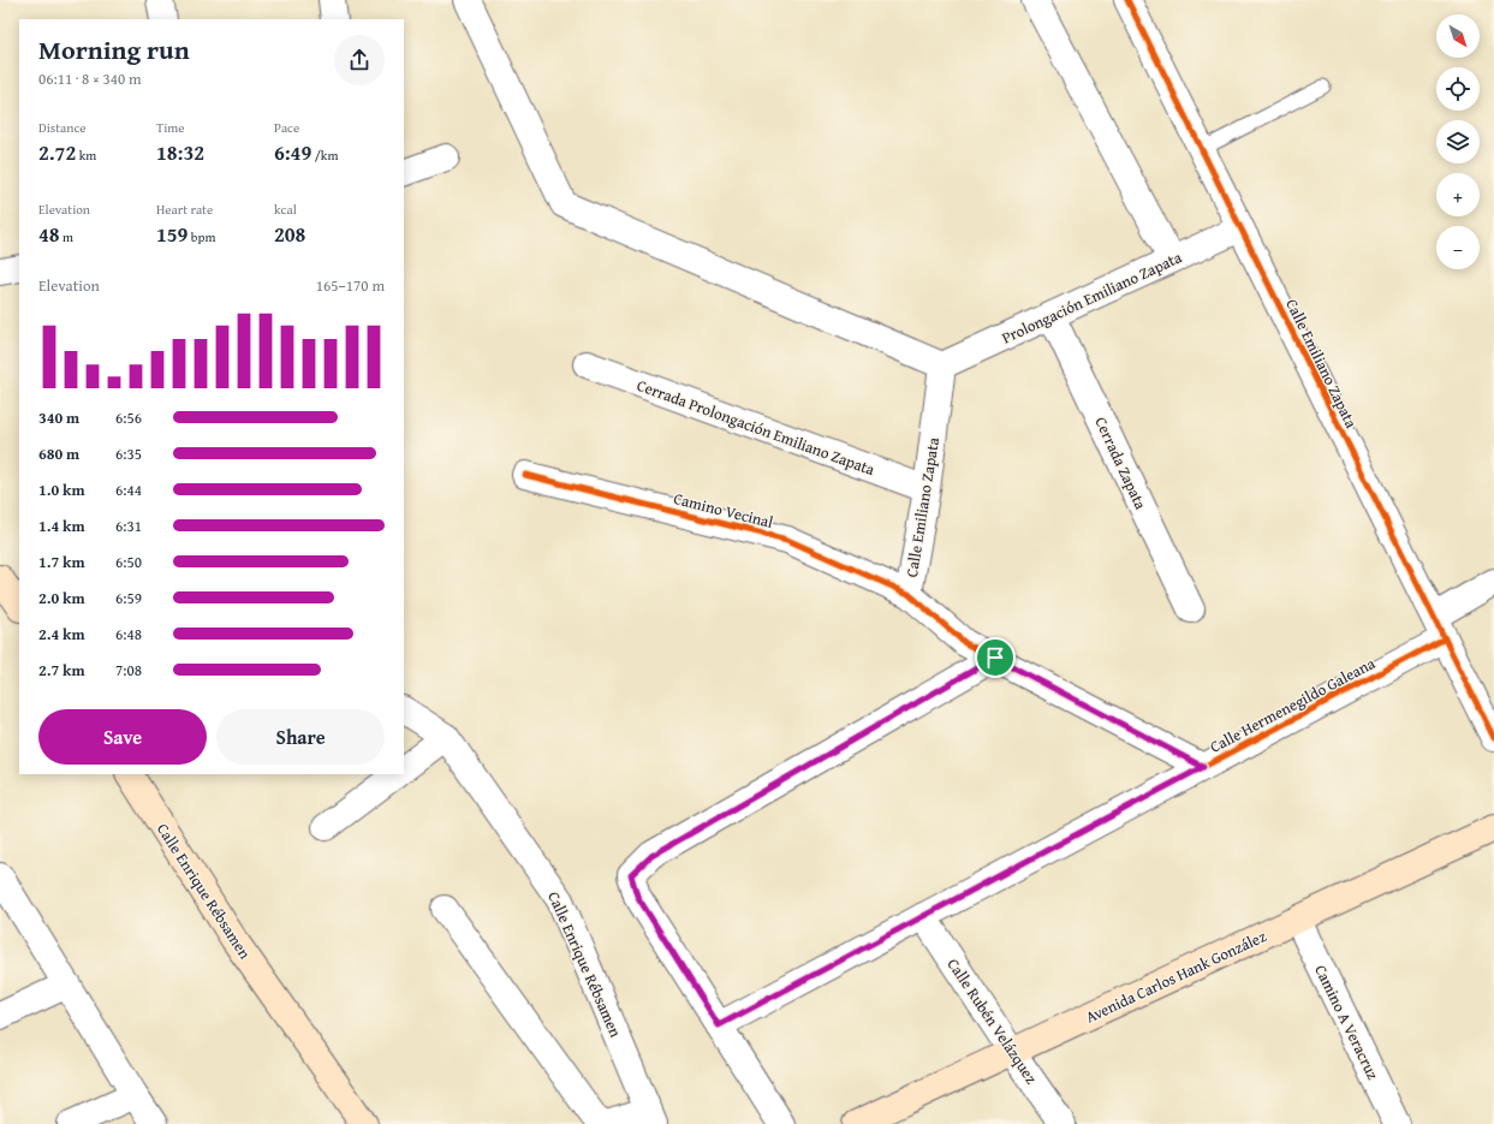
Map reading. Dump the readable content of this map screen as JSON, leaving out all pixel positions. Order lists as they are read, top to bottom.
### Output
{
  "streets": {
    "main road": ["Calle Enrique Rébsamen", "Avenida Carlos Hank González"],
    "street": [
      "Prolongación Emiliano Zapata",
      "Calle Emiliano Zapata",
      "Cerrada Prolongación Emiliano Zapata",
      "Cerrada Zapata",
      "Camino Vecinal",
      "Calle Hermenegildo Galeana",
      "Calle Rubén Velázquez",
      "Camino A Veracruz"
    ]
  },
  "crossings": [
    ["Prolongación Emiliano Zapata", "Calle Emiliano Zapata"],
    ["Prolongación Emiliano Zapata", "Cerrada Zapata"],
    ["Calle Emiliano Zapata", "Cerrada Prolongación Emiliano Zapata"],
    ["Calle Emiliano Zapata", "Camino Vecinal"],
    ["Calle Emiliano Zapata", "Calle Hermenegildo Galeana"],
    ["Calle Hermenegildo Galeana", "Calle Rubén Velázquez"],
    ["Avenida Carlos Hank González", "Calle Rubén Velázquez"],
    ["Avenida Carlos Hank González", "Camino A Veracruz"]
  ],
  "north": "bottom right",
  "page": {
    "map_buttons": ["+", "−"],
    "heading": ["Morning run", "06:11 · 8 × 340 m"],
    "stats": [
      ["Distance", "2.72 km"],
      ["Time", "18:32"],
      ["Pace", "6:49 /km"],
      ["Elevation", "48 m"],
      ["Heart rate", "159 bpm"],
      ["kcal", "208"]
    ],
    "chart": ["Elevation", "165–170 m"],
    "list": [
      {
        "name": "340 m",
        "note": "6:56"
      },
      {
        "name": "680 m",
        "note": "6:35"
      },
      {
        "name": "1.0 km",
        "note": "6:44"
      },
      {
        "name": "1.4 km",
        "note": "6:31"
      },
      {
        "name": "1.7 km",
        "note": "6:50"
      },
      {
        "name": "2.0 km",
        "note": "6:59"
      },
      {
        "name": "2.4 km",
        "note": "6:48"
      },
      {
        "name": "2.7 km",
        "note": "7:08"
      }
    ],
    "buttons": ["Save", "Share"]
  }
}
